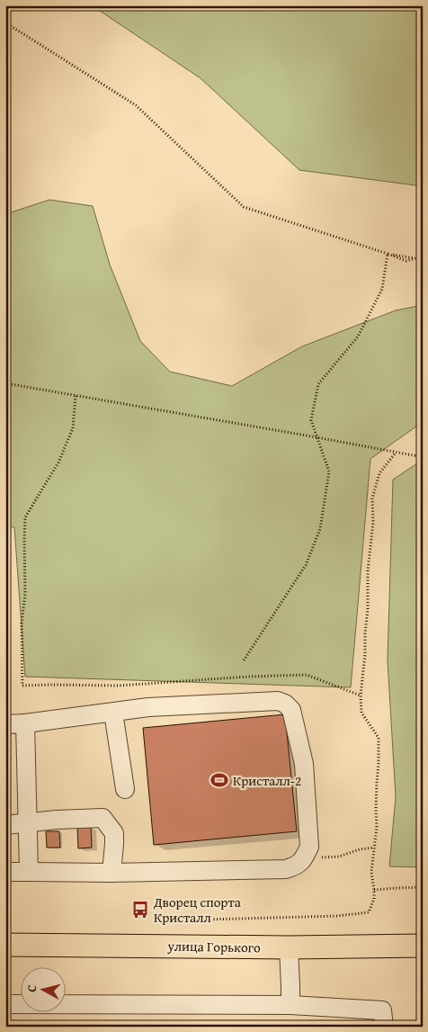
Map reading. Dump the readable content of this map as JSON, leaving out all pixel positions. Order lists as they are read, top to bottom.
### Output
{
  "streets": {
    "main road": ["улица Горького"]
  },
  "places": {
    "sports": ["Кристалл-2"],
    "bus stop": ["Дворец спорта Кристалл"]
  },
  "north": "left"
}
